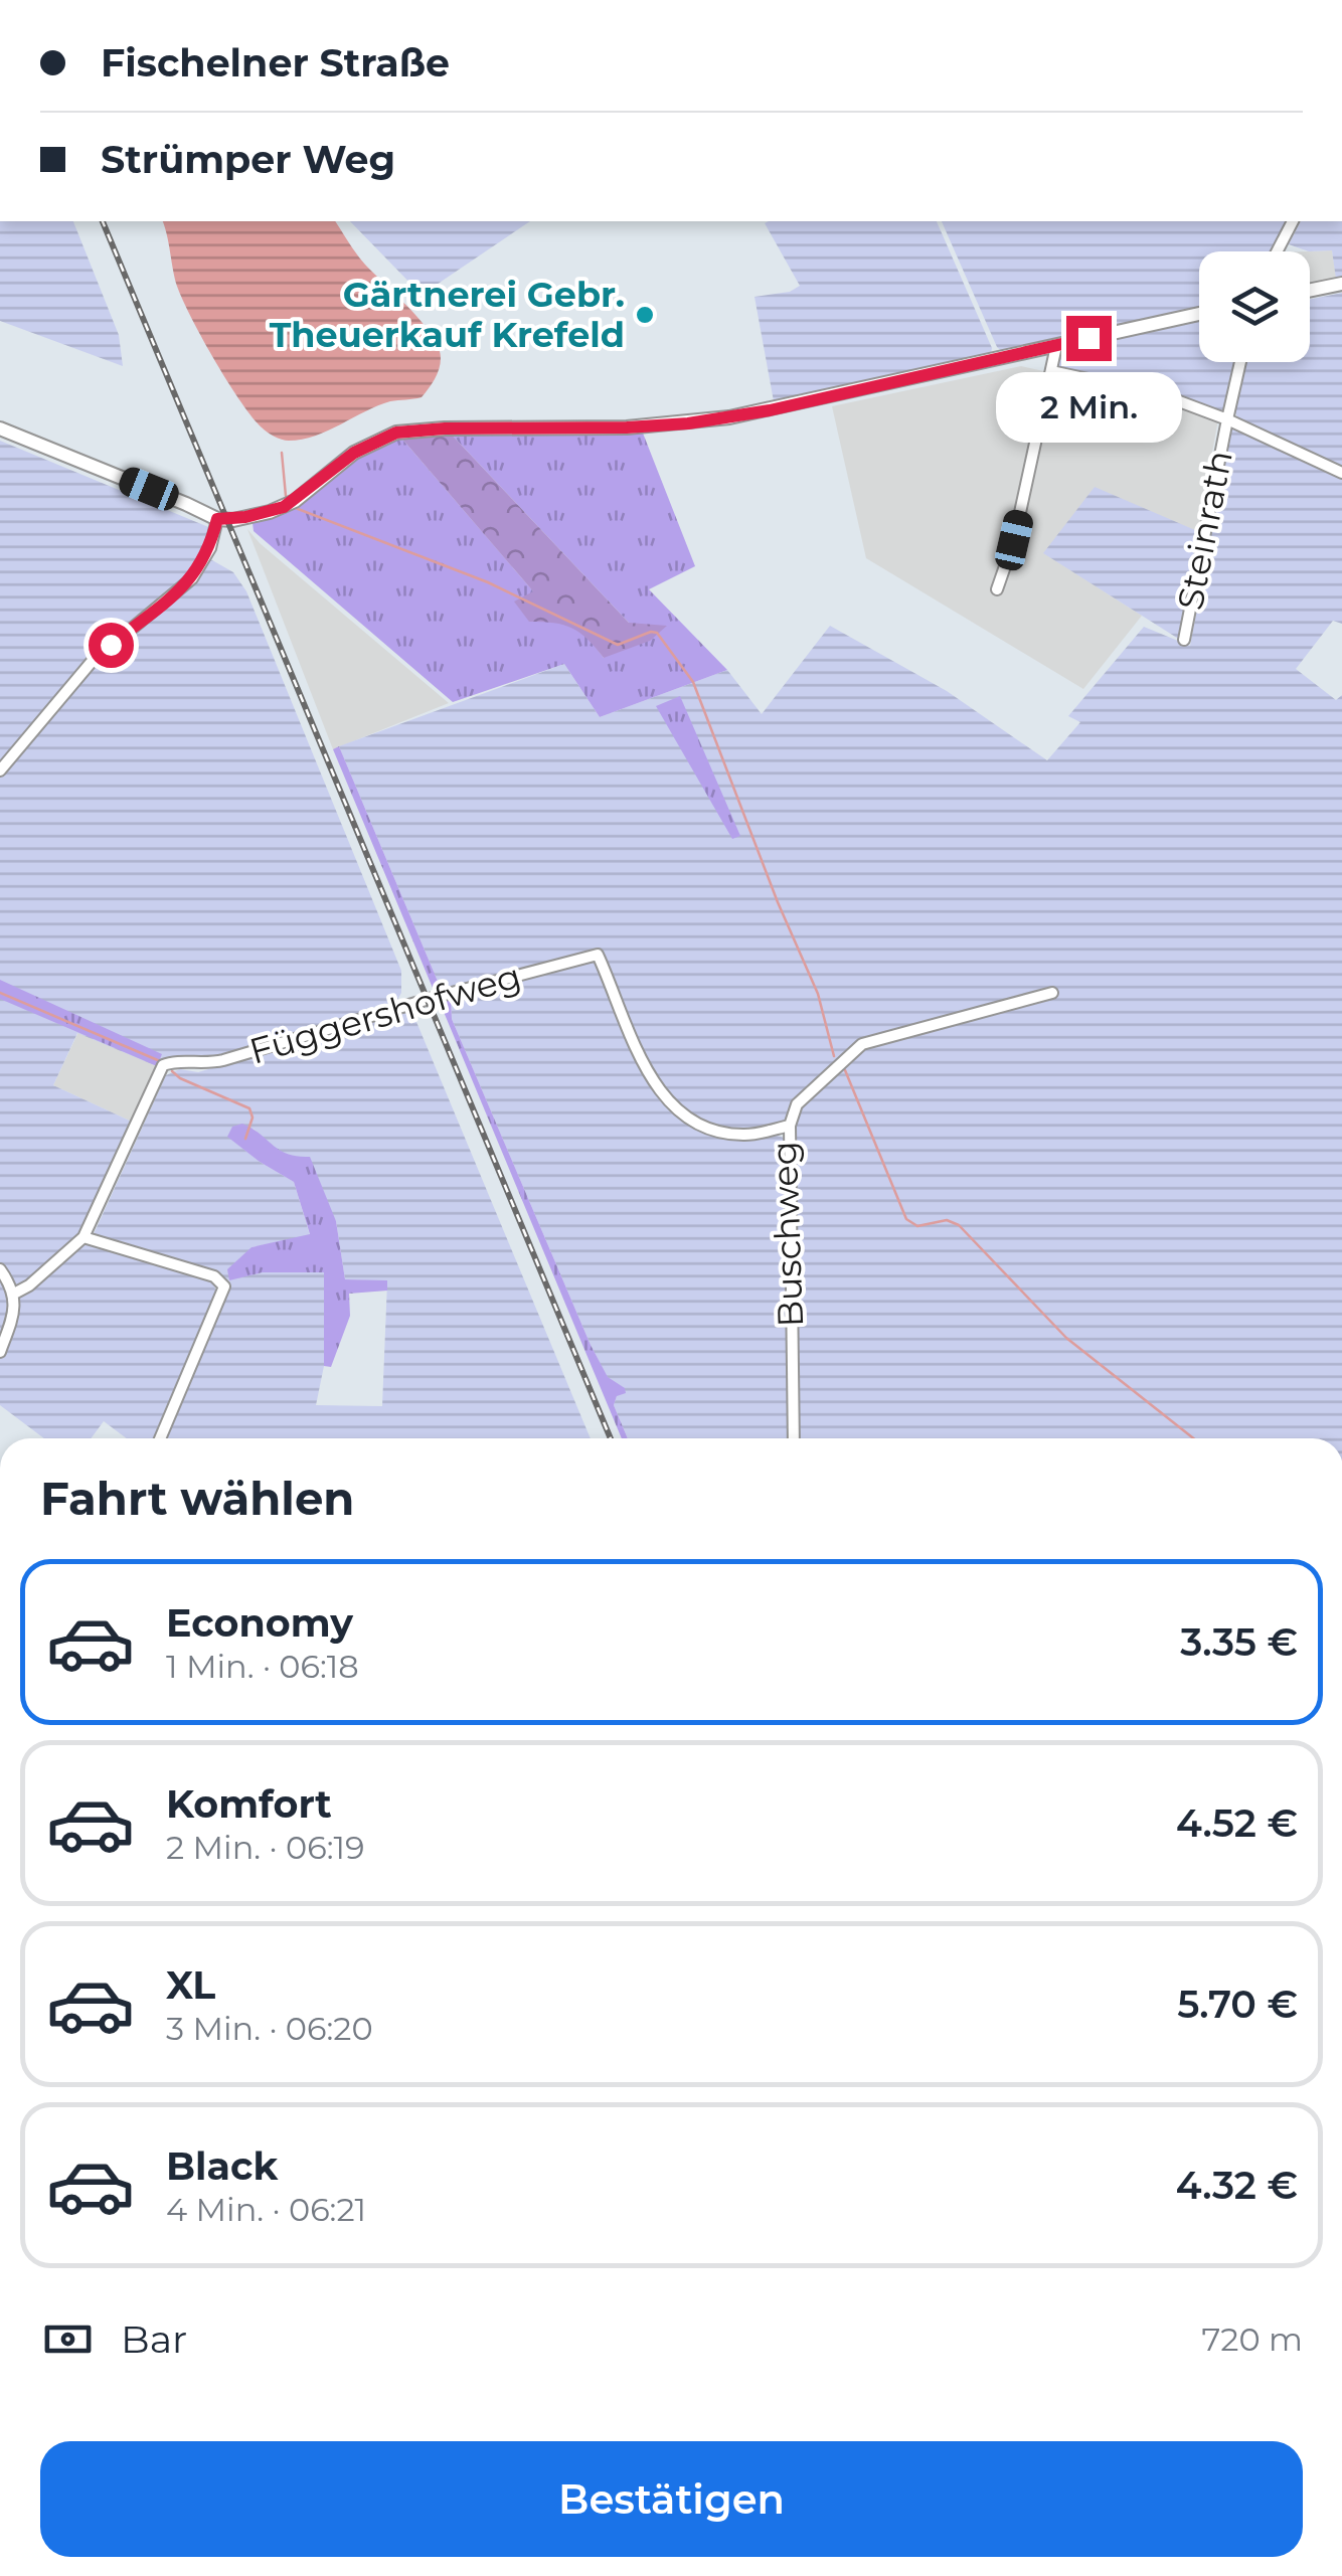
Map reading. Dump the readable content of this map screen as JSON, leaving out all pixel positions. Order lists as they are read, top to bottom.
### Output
{
  "streets": {
    "street": ["Steinrath", "Függershofweg", "Buschweg"]
  },
  "crossings": [
    ["Függershofweg", "Buschweg"]
  ],
  "places": ["Gärtnerei Gebr. Theuerkauf Krefeld"],
  "page": {
    "banner": ["Fischelner Straße", "Strümper Weg"],
    "bubble": "2 Min.",
    "heading": "Fahrt wählen",
    "list": [
      {
        "name": "Economy",
        "note": "1 Min. · 06:18",
        "value": "3.35 €"
      },
      {
        "name": "Komfort",
        "note": "2 Min. · 06:19",
        "value": "4.52 €"
      },
      {
        "name": "XL",
        "note": "3 Min. · 06:20",
        "value": "5.70 €"
      },
      {
        "name": "Black",
        "note": "4 Min. · 06:21",
        "value": "4.32 €"
      }
    ],
    "pay": ["Bar", "720 m"],
    "buttons": "Bestätigen"
  }
}
